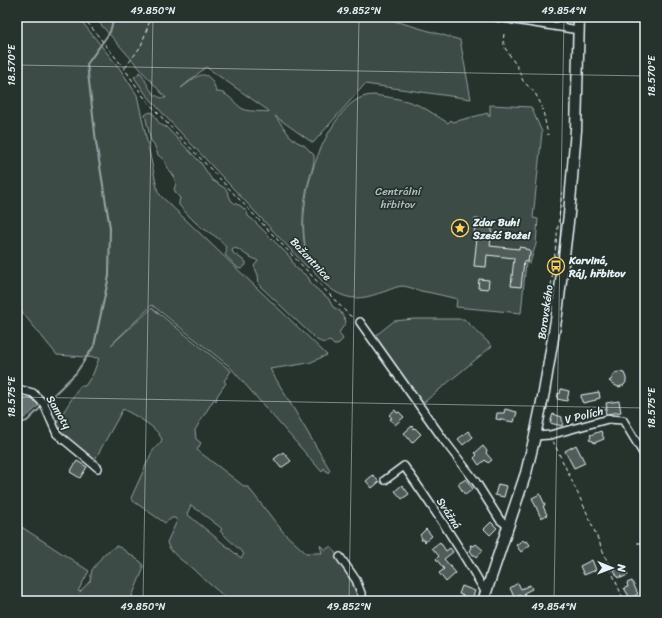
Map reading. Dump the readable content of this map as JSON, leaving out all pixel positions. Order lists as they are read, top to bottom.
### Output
{
  "streets": {
    "main road": ["Borovského"],
    "street": ["Samoty", "V Polích", "Svážná"],
    "path": ["Bažantnice"]
  },
  "crossings": [
    ["Borovského", "V Polích"],
    ["Borovského", "Svážná"]
  ],
  "parks": ["Centrální hřbitov"],
  "places": {
    "place": ["Zdar Buh! Sześć Boże!"],
    "bus stop": ["Karviná, Ráj, hřbitov"]
  },
  "north": "right",
  "coordinates": [
    "49.850°N",
    "49.852°N",
    "49.854°N",
    "18.570°E",
    "18.575°E"
  ]
}
